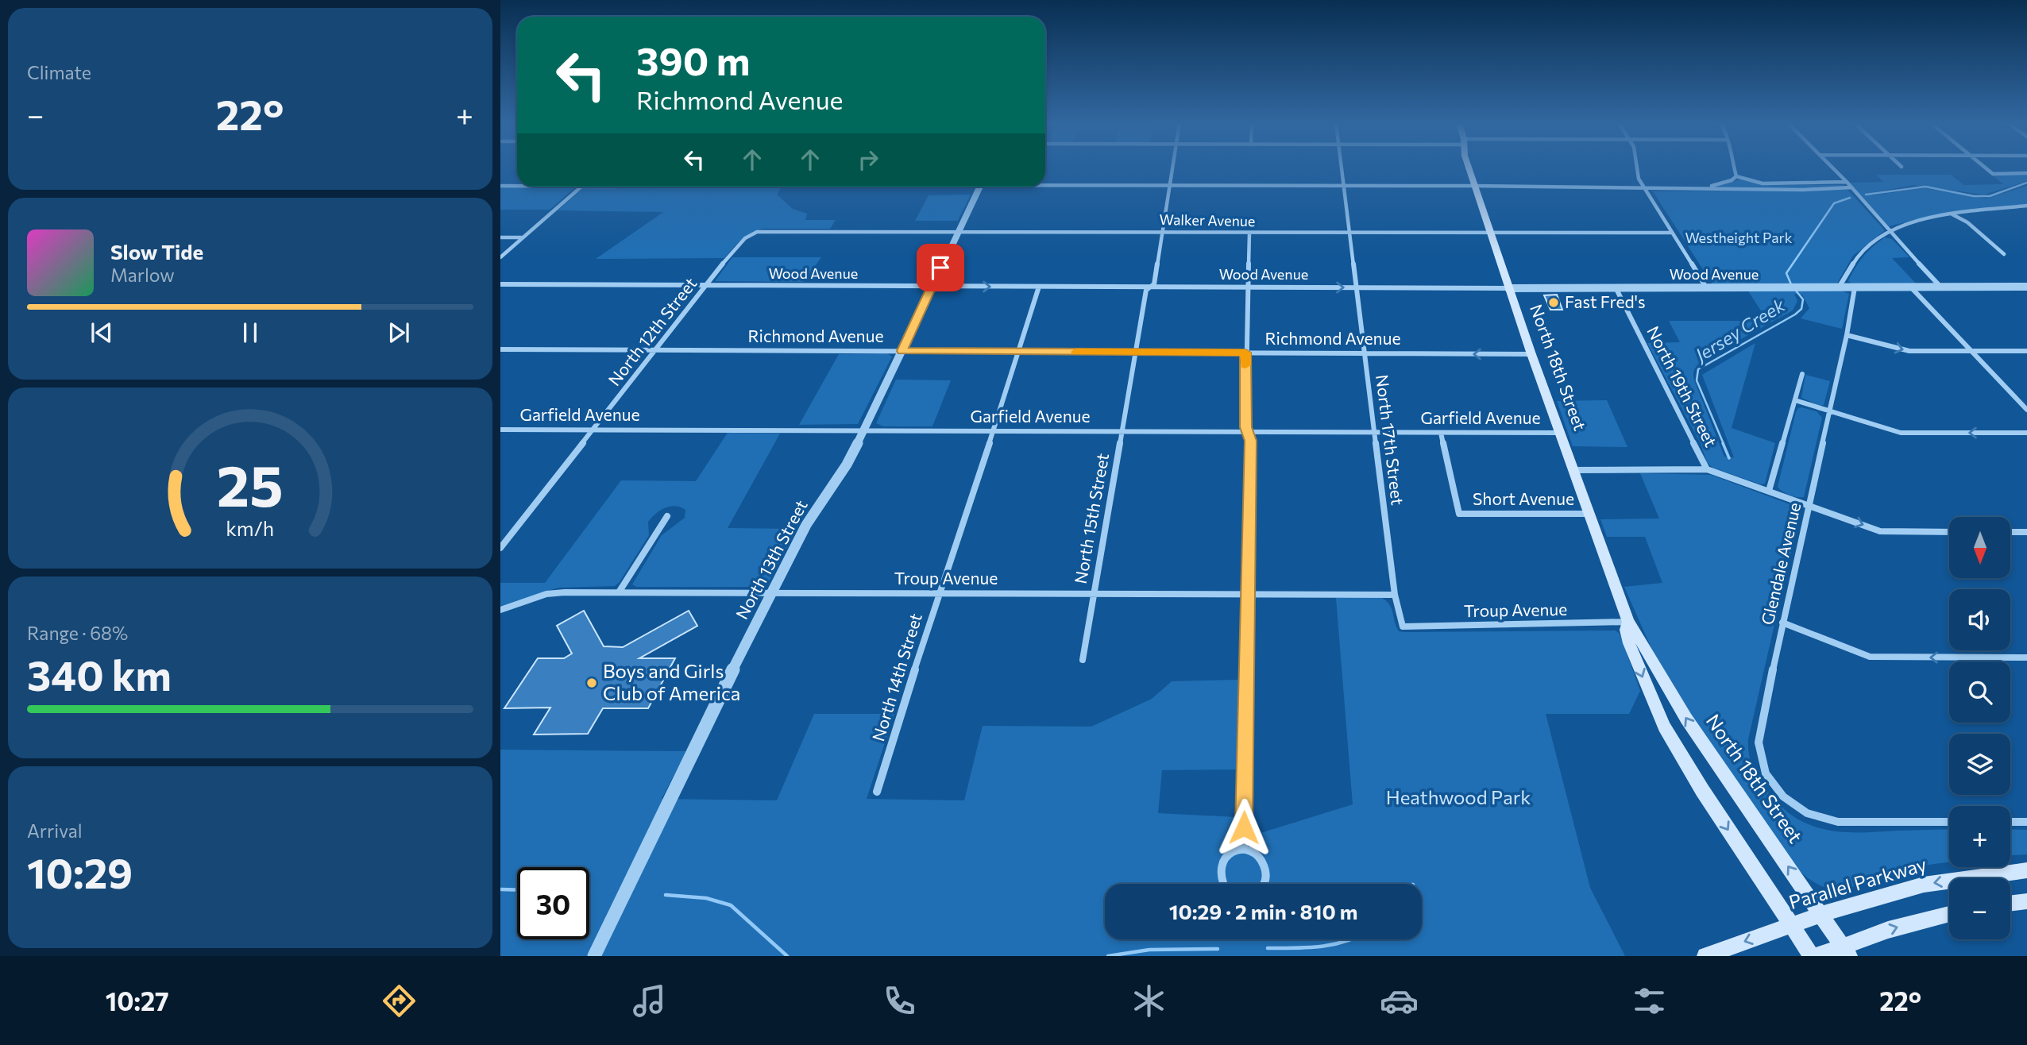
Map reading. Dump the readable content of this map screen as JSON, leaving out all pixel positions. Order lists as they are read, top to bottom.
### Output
{
  "streets": {
    "main road": ["North 18th Street", "Parallel Parkway"],
    "street": [
      "Walker Avenue",
      "Wood Avenue",
      "North 12th Street",
      "Richmond Avenue",
      "North 19th Street",
      "Garfield Avenue",
      "North 17th Street",
      "Short Avenue",
      "North 15th Street",
      "North 13th Street",
      "Glendale Avenue",
      "Troup Avenue",
      "North 14th Street"
    ]
  },
  "crossings": [
    ["Walker Avenue", "North 12th Street"],
    ["Walker Avenue", "North 18th Street"],
    ["Walker Avenue", "North 17th Street"],
    ["Walker Avenue", "North 15th Street"],
    ["Walker Avenue", "North 13th Street"],
    ["Wood Avenue", "North 12th Street"],
    ["Wood Avenue", "North 18th Street"],
    ["Wood Avenue", "North 19th Street"],
    ["Wood Avenue", "North 17th Street"],
    ["Wood Avenue", "North 15th Street"],
    ["Wood Avenue", "North 13th Street"],
    ["Wood Avenue", "Glendale Avenue"],
    ["Wood Avenue", "North 14th Street"],
    ["North 12th Street", "Richmond Avenue"],
    ["North 12th Street", "Garfield Avenue"],
    ["Richmond Avenue", "North 18th Street"],
    ["Richmond Avenue", "North 17th Street"],
    ["Richmond Avenue", "North 15th Street"],
    ["Richmond Avenue", "North 13th Street"],
    ["Richmond Avenue", "North 14th Street"],
    ["North 18th Street", "Garfield Avenue"],
    ["North 18th Street", "Short Avenue"],
    ["North 18th Street", "Troup Avenue"],
    ["North 18th Street", "Parallel Parkway"],
    ["Garfield Avenue", "North 17th Street"],
    ["Garfield Avenue", "Short Avenue"],
    ["Garfield Avenue", "North 15th Street"],
    ["Garfield Avenue", "North 13th Street"],
    ["Garfield Avenue", "North 14th Street"],
    ["North 17th Street", "Troup Avenue"],
    ["North 15th Street", "Troup Avenue"],
    ["North 13th Street", "Troup Avenue"],
    ["Troup Avenue", "North 14th Street"]
  ],
  "water": ["Jersey Creek"],
  "parks": ["Westheight Park", "Heathwood Park"],
  "places": ["Fast Fred's", "Boys and Girls Club of America"],
  "north": "bottom",
  "page": {
    "tile": [
      "Climate",
      ["Range · 68%", "340 km"],
      ["Arrival", "10:29"]
    ],
    "turn": ["390 m", "Richmond Avenue"],
    "heat": ["−", "22°", "+"],
    "song": ["Slow Tide", "Marlow"],
    "map_buttons": ["+", "−"],
    "limit": "30",
    "trip": "10:29 · 2 min · 810 m",
    "tabs": ["10:27", "22°"],
    "gauge": ["25", "km/h"]
  }
}
